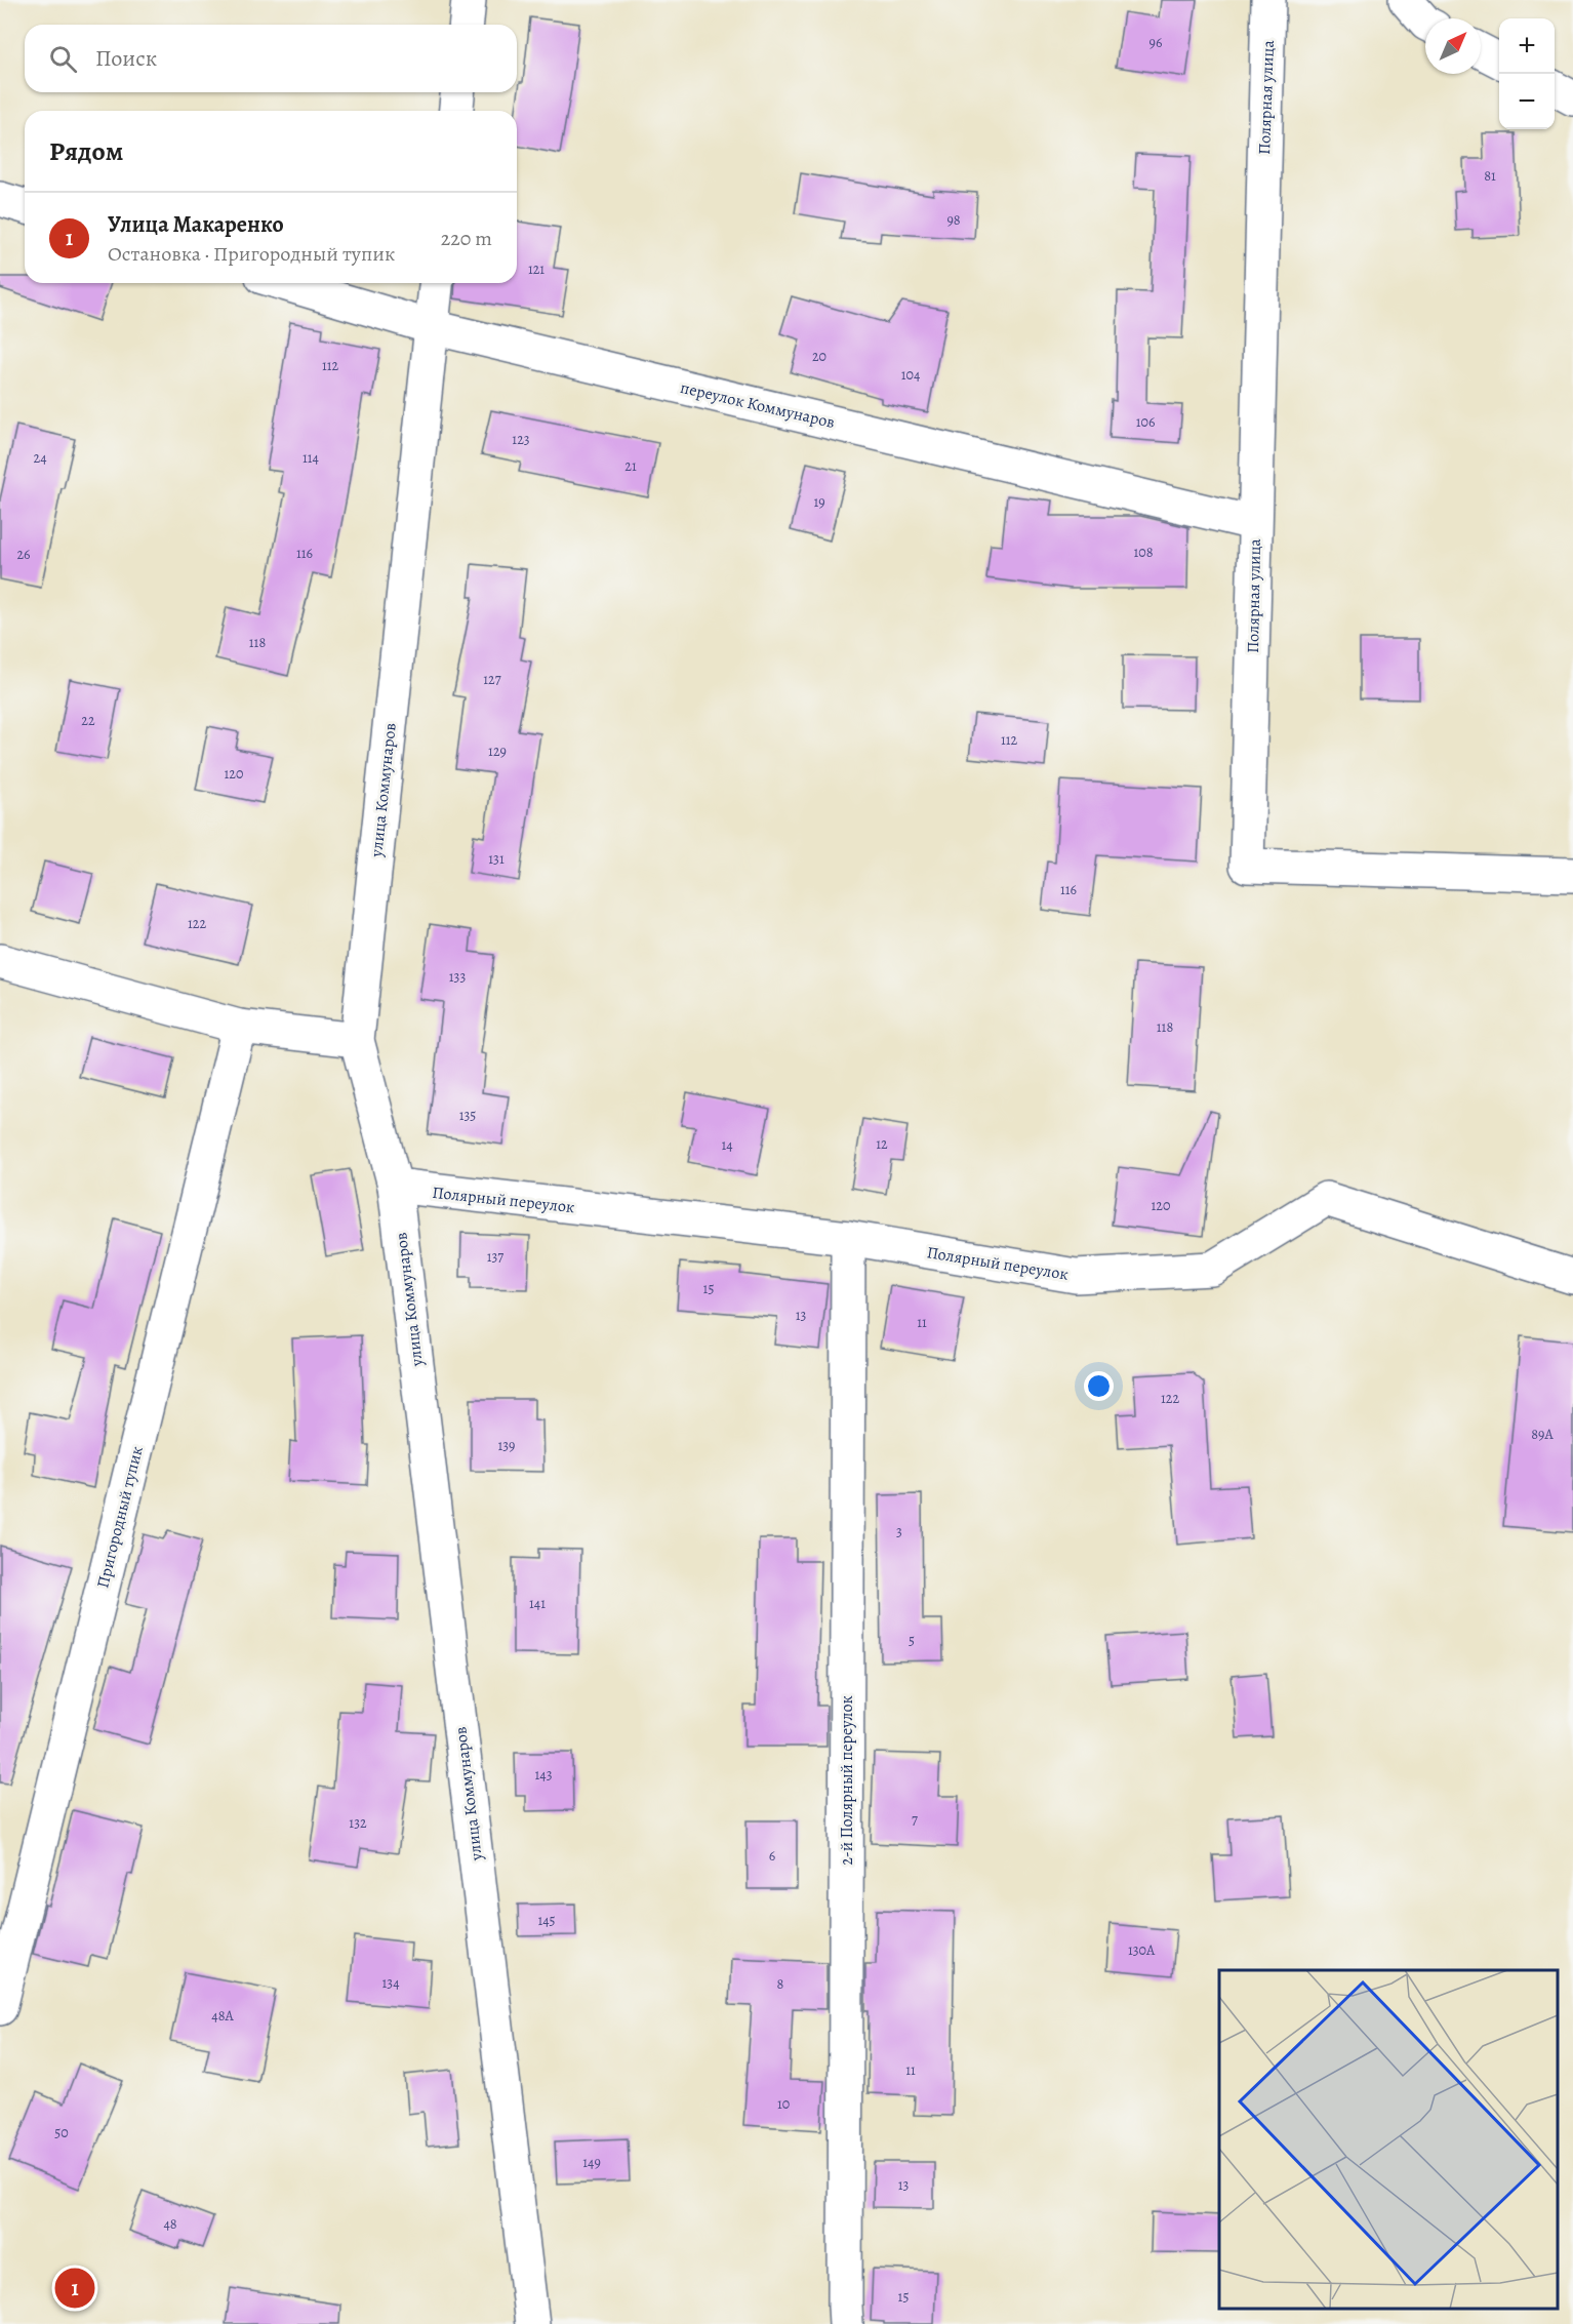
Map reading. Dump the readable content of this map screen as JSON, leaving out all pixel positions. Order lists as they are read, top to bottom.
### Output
{
  "streets": {
    "street": [
      "Полярная улица",
      "переулок Коммунаров",
      "улица Коммунаров",
      "Полярный переулок",
      "Пригородный тупик",
      "2-й Полярный переулок"
    ]
  },
  "crossings": [
    ["Полярная улица", "переулок Коммунаров"],
    ["переулок Коммунаров", "улица Коммунаров"],
    ["улица Коммунаров", "Полярный переулок"],
    ["Полярный переулок", "2-й Полярный переулок"]
  ],
  "house_numbers": [
    "96",
    "81",
    "98",
    "121",
    "20",
    "112",
    "104",
    "106",
    "123",
    "24",
    "114",
    "21",
    "19",
    "108",
    "116",
    "26",
    "118",
    "127",
    "22",
    "112",
    "129",
    "120",
    "131",
    "116",
    "122",
    "133",
    "118",
    "135",
    "12",
    "14",
    "120",
    "137",
    "15",
    "13",
    "11",
    "122",
    "89А",
    "139",
    "3",
    "141",
    "5",
    "143",
    "7",
    "132",
    "6",
    "145",
    "130А",
    "134",
    "8",
    "48А",
    "11",
    "10",
    "50",
    "149",
    "13",
    "48",
    "15"
  ],
  "north": "top right",
  "page": {
    "map_buttons": ["+", "−"],
    "search": "Поиск",
    "heading": "Рядом",
    "list": [
      {
        "mark": "1",
        "name": "Улица Макаренко",
        "note": "Остановка · Пригородный тупик",
        "value": "220 m"
      }
    ],
    "pins": "1"
  }
}
